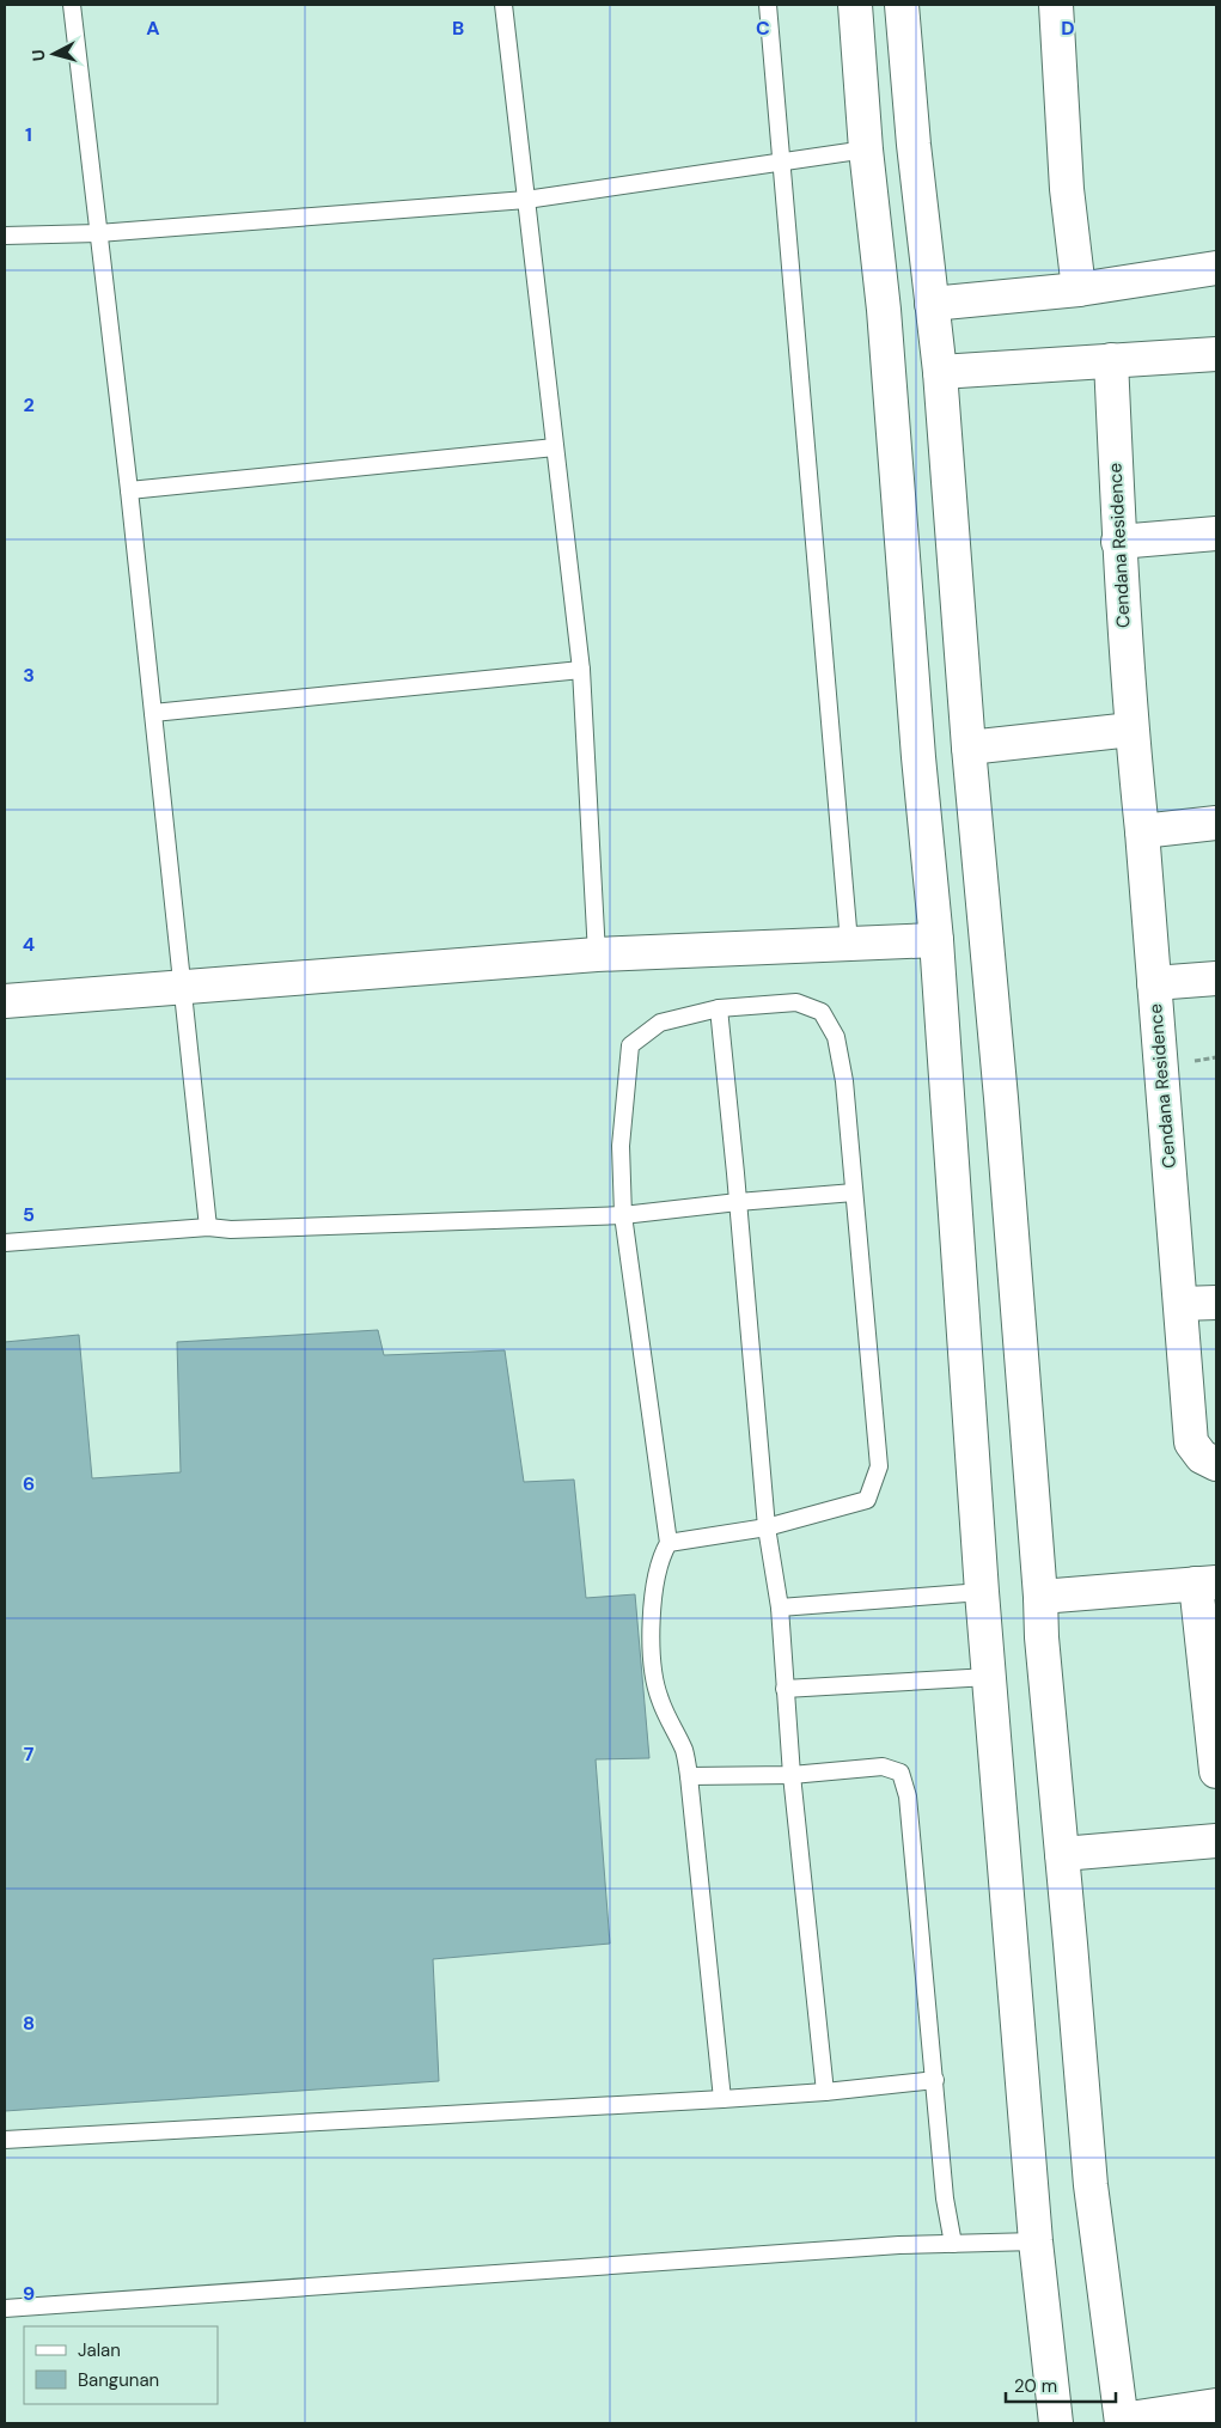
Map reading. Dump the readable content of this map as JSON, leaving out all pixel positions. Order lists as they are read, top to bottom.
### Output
{
  "streets": {
    "main road": ["Cendana Residence"]
  },
  "legend": ["Jalan", "Bangunan"],
  "scale_bar": "20 m",
  "north": "left",
  "grid": {
    "columns": [
      "A",
      "B",
      "C",
      "D"
    ],
    "rows": [
      "1",
      "2",
      "3",
      "4",
      "5",
      "6",
      "7",
      "8",
      "9"
    ]
  }
}
